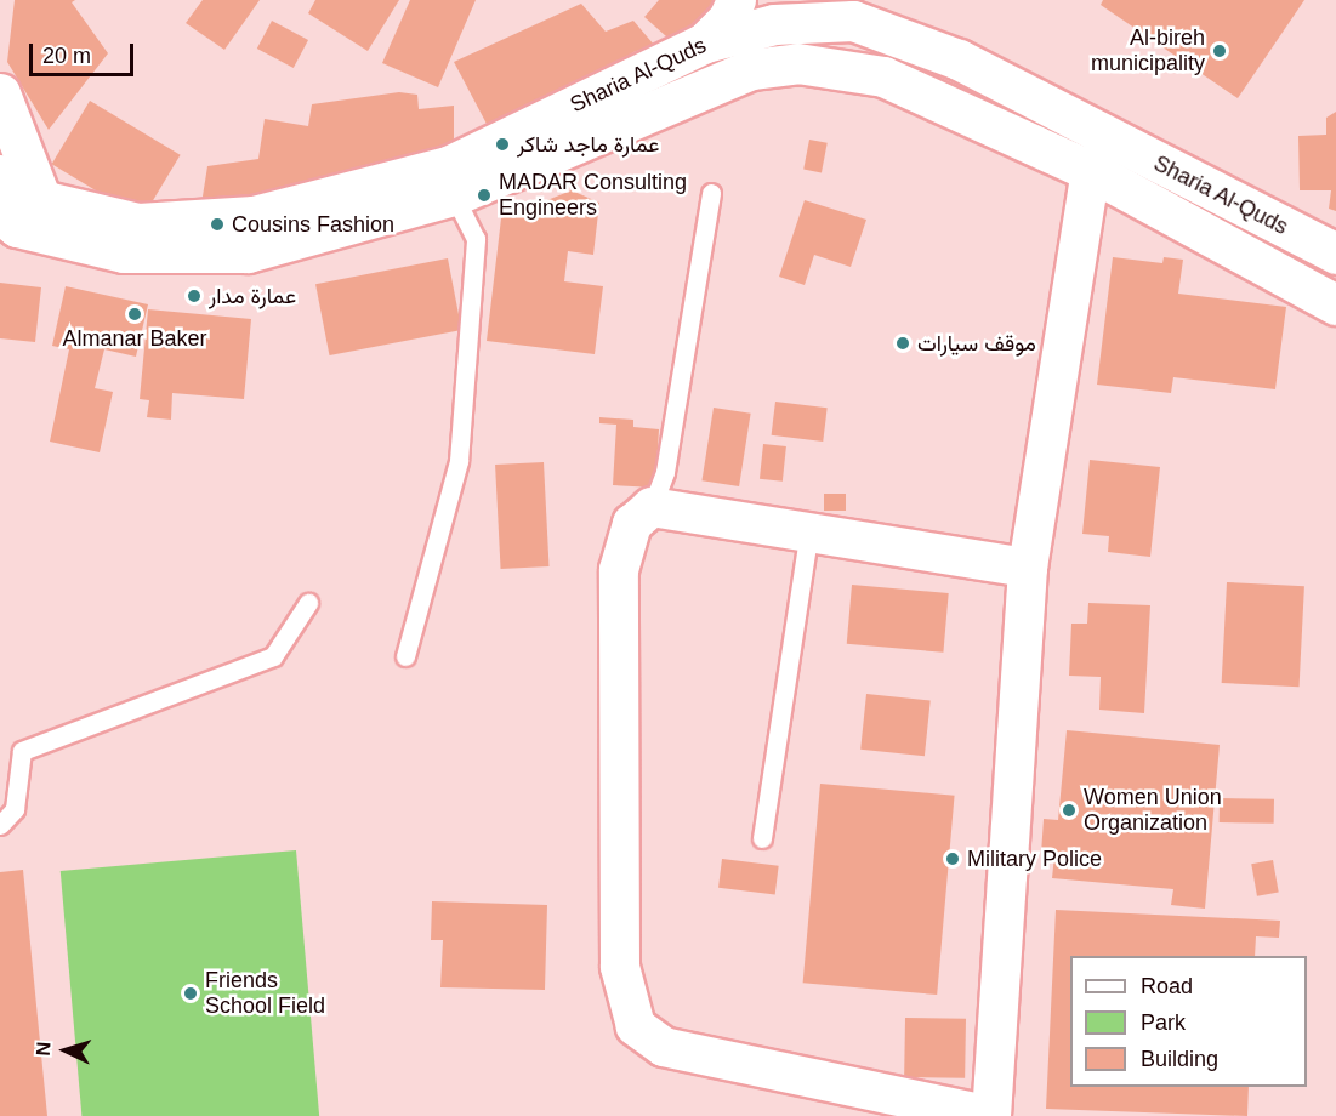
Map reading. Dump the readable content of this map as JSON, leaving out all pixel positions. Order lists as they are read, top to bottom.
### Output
{
  "streets": {
    "main road": ["Sharia Al-Quds"]
  },
  "places": [
    "Al-bireh municipality",
    "عمارة ماجد شاكر",
    "MADAR Consulting Engineers",
    "Cousins Fashion",
    "عمارة مدار",
    "Almanar Baker",
    "موقف سيارات",
    "Women Union Organization",
    "Military Police",
    "Friends School Field"
  ],
  "legend": ["Road", "Park", "Building"],
  "scale_bar": "20 m",
  "north": "left"
}
